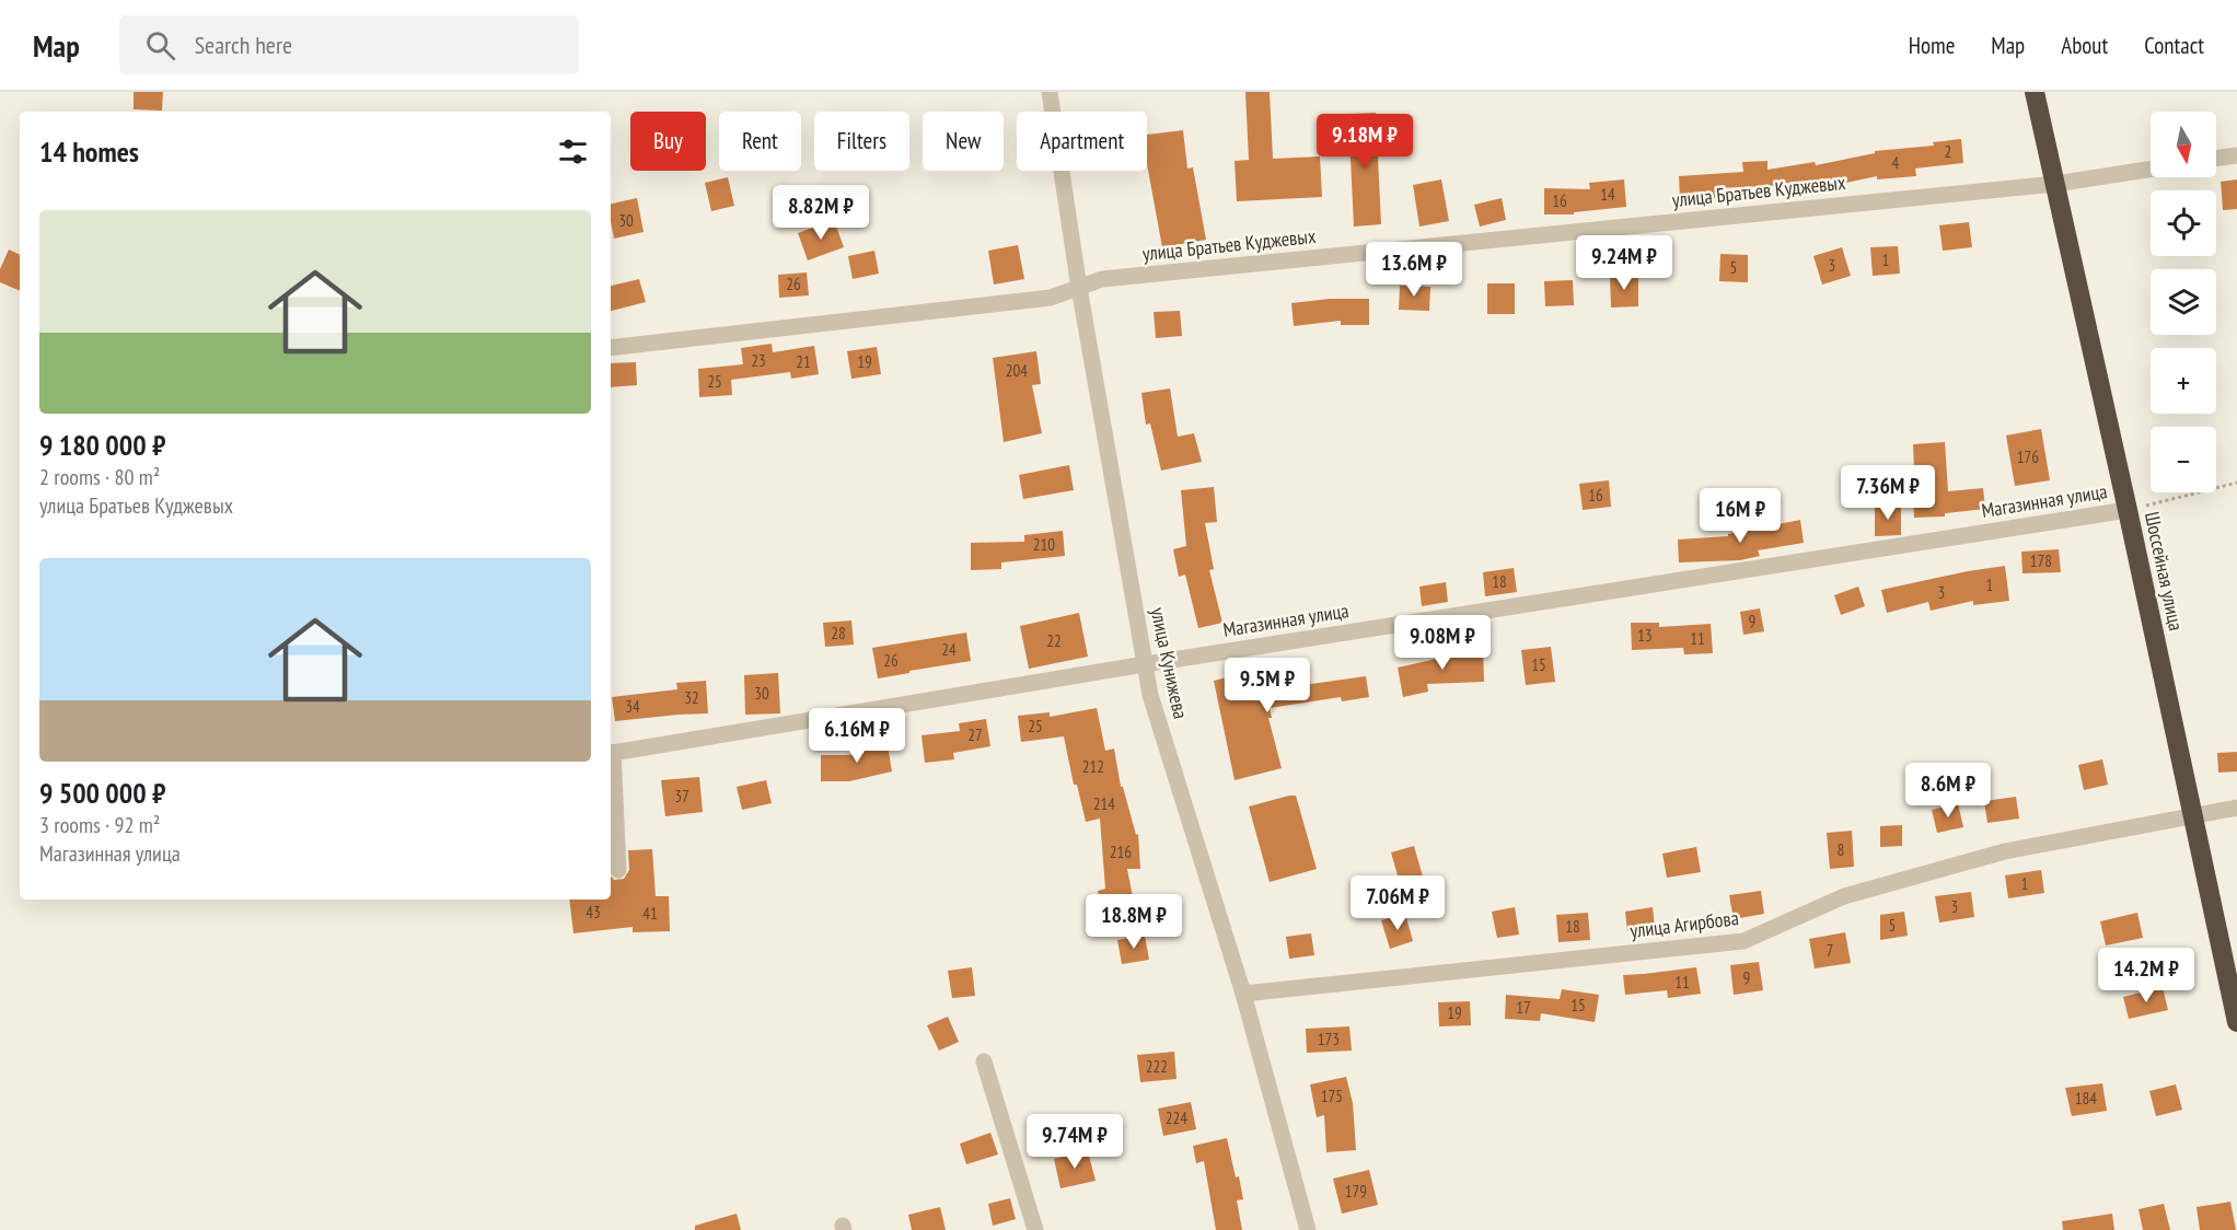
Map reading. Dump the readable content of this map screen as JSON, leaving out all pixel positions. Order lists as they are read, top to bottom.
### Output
{
  "streets": {
    "highway": ["Шоссейная улица"],
    "street": [
      "улица Братьев Куджевых",
      "Магазинная улица",
      "улица Кунижева",
      "улица Агирбова"
    ]
  },
  "crossings": [
    ["улица Братьев Куджевых", "Шоссейная улица"],
    ["улица Братьев Куджевых", "улица Кунижева"],
    ["Магазинная улица", "Шоссейная улица"],
    ["Магазинная улица", "улица Кунижева"],
    ["Шоссейная улица", "улица Агирбова"],
    ["улица Кунижева", "улица Агирбова"]
  ],
  "house_numbers": [
    "2",
    "4",
    "14",
    "16",
    "30",
    "1",
    "3",
    "5",
    "26",
    "23",
    "21",
    "19",
    "204",
    "25",
    "176",
    "16",
    "210",
    "178",
    "18",
    "1",
    "3",
    "9",
    "28",
    "13",
    "11",
    "22",
    "24",
    "26",
    "15",
    "30",
    "32",
    "34",
    "25",
    "27",
    "212",
    "37",
    "214",
    "8",
    "216",
    "1",
    "3",
    "43",
    "41",
    "5",
    "18",
    "7",
    "9",
    "11",
    "15",
    "17",
    "19",
    "173",
    "222",
    "175",
    "184",
    "224",
    "179"
  ],
  "north": "bottom",
  "page": {
    "header": "Map",
    "search": "Search here",
    "nav": [
      "Home",
      "Map",
      "About",
      "Contact"
    ],
    "map_buttons": ["+", "−"],
    "chip": [
      "Buy",
      "Rent",
      "Filters",
      "New",
      "Apartment"
    ],
    "heading": "14 homes",
    "price": [
      "9.18M ₽",
      "8.82M ₽",
      "9.24M ₽",
      "13.6M ₽",
      "7.36M ₽",
      "16M ₽",
      "9.08M ₽",
      "9.5M ₽",
      "6.16M ₽",
      "8.6M ₽",
      "7.06M ₽",
      "18.8M ₽",
      "14.2M ₽",
      "9.74M ₽"
    ],
    "list": [
      {
        "name": "9 180 000 ₽",
        "note": "2 rooms · 80 m² · улица Братьев Куджевых"
      },
      {
        "name": "9 500 000 ₽",
        "note": "3 rooms · 92 m² · Магазинная улица"
      }
    ]
  }
}
